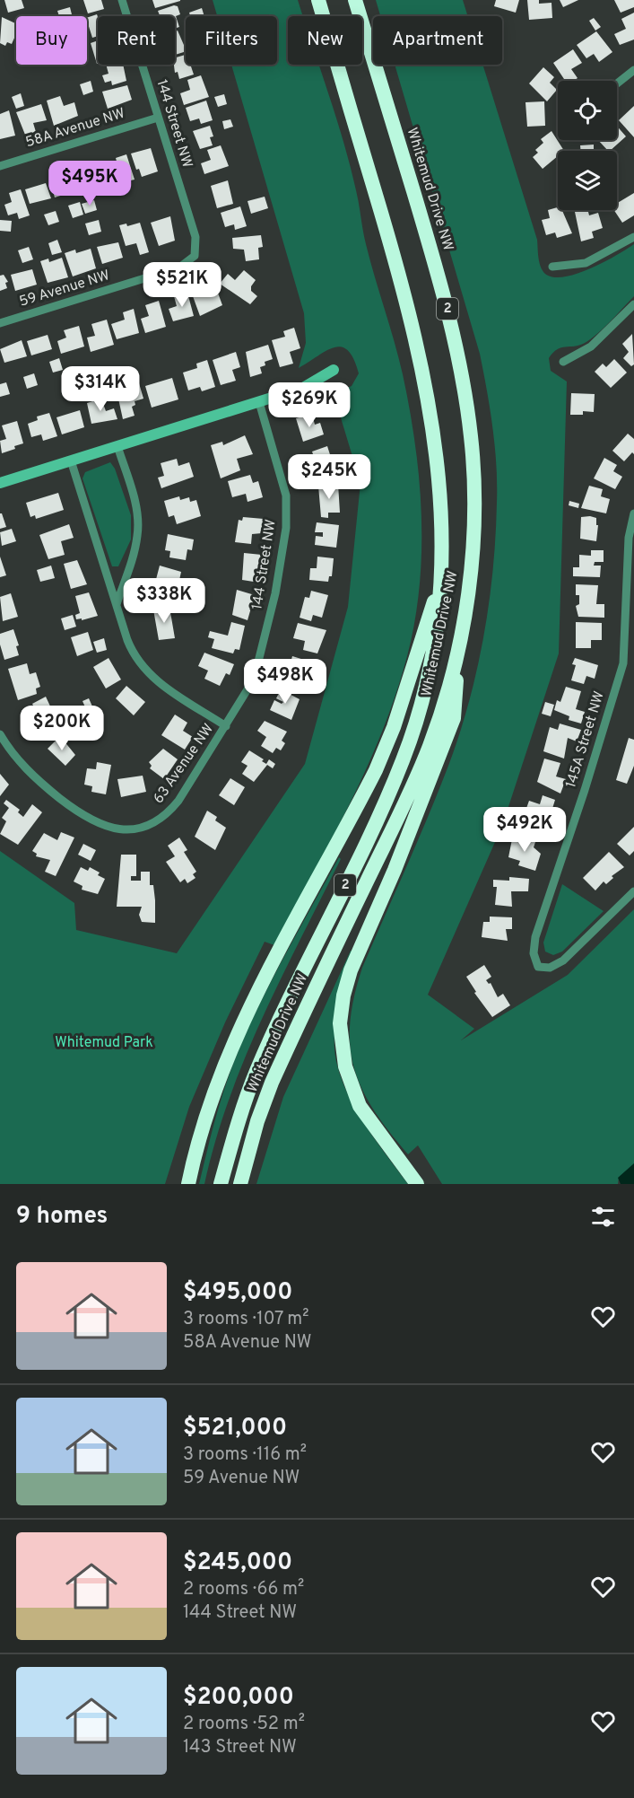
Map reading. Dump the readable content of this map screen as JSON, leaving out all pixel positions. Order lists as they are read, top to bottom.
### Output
{
  "streets": {
    "highway": ["Whitemud Drive NW", "2"],
    "street": [
      "144 Street NW",
      "58A Avenue NW",
      "59 Avenue NW",
      "145A Street NW",
      "63 Avenue NW"
    ]
  },
  "crossings": [
    ["144 Street NW", "58A Avenue NW"],
    ["144 Street NW", "59 Avenue NW"],
    ["144 Street NW", "63 Avenue NW"]
  ],
  "parks": ["Whitemud Park"],
  "page": {
    "chip": [
      "Buy",
      "Rent",
      "Filters",
      "New",
      "Apartment"
    ],
    "price": [
      "$495K",
      "$521K",
      "$314K",
      "$269K",
      "$245K",
      "$338K",
      "$498K",
      "$200K",
      "$492K"
    ],
    "heading": "9 homes",
    "list": [
      {
        "name": "$495,000",
        "note": "3 rooms · 107 m² · 58A Avenue NW"
      },
      {
        "name": "$521,000",
        "note": "3 rooms · 116 m² · 59 Avenue NW"
      },
      {
        "name": "$245,000",
        "note": "2 rooms · 66 m² · 144 Street NW"
      },
      {
        "name": "$200,000",
        "note": "2 rooms · 52 m² · 143 Street NW"
      }
    ]
  }
}
